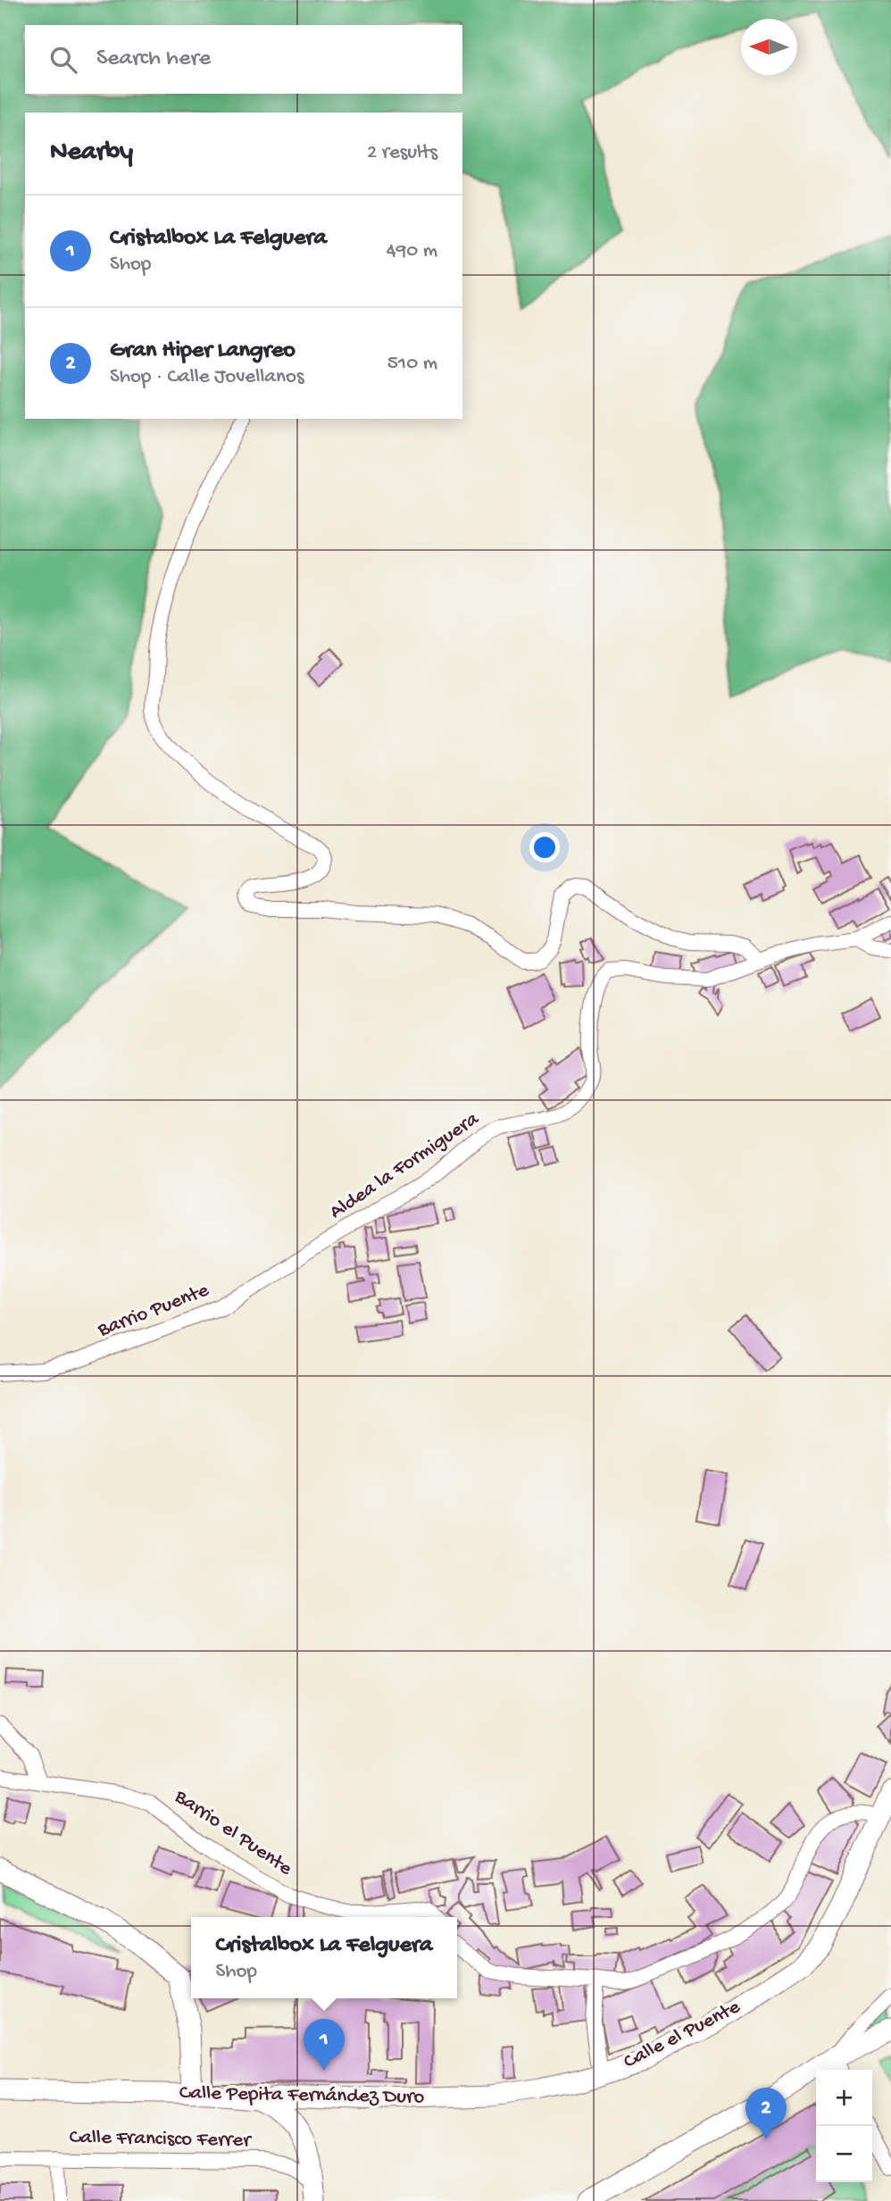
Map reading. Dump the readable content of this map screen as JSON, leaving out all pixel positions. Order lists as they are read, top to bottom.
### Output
{
  "streets": {
    "street": [
      "Aldea la Formiguera",
      "Barrio Puente",
      "Barrio el Puente",
      "Calle el Puente",
      "Calle Pepita Fernández Duro",
      "Calle Francisco Ferrer"
    ]
  },
  "crossings": [
    ["Aldea la Formiguera", "Barrio Puente"],
    ["Calle el Puente", "Calle Pepita Fernández Duro"]
  ],
  "north": "left",
  "page": {
    "search": "Search here",
    "heading": ["Nearby", "2 results"],
    "list": [
      {
        "mark": "1",
        "name": "Cristalbox La Felguera",
        "note": "Shop",
        "value": "490 m"
      },
      {
        "mark": "2",
        "name": "Gran Hiper Langreo",
        "note": "Shop · Calle Jovellanos",
        "value": "510 m"
      }
    ],
    "popup": ["Cristalbox La Felguera", "Shop"],
    "pins": ["1", "2"],
    "map_buttons": ["+", "−"]
  }
}
